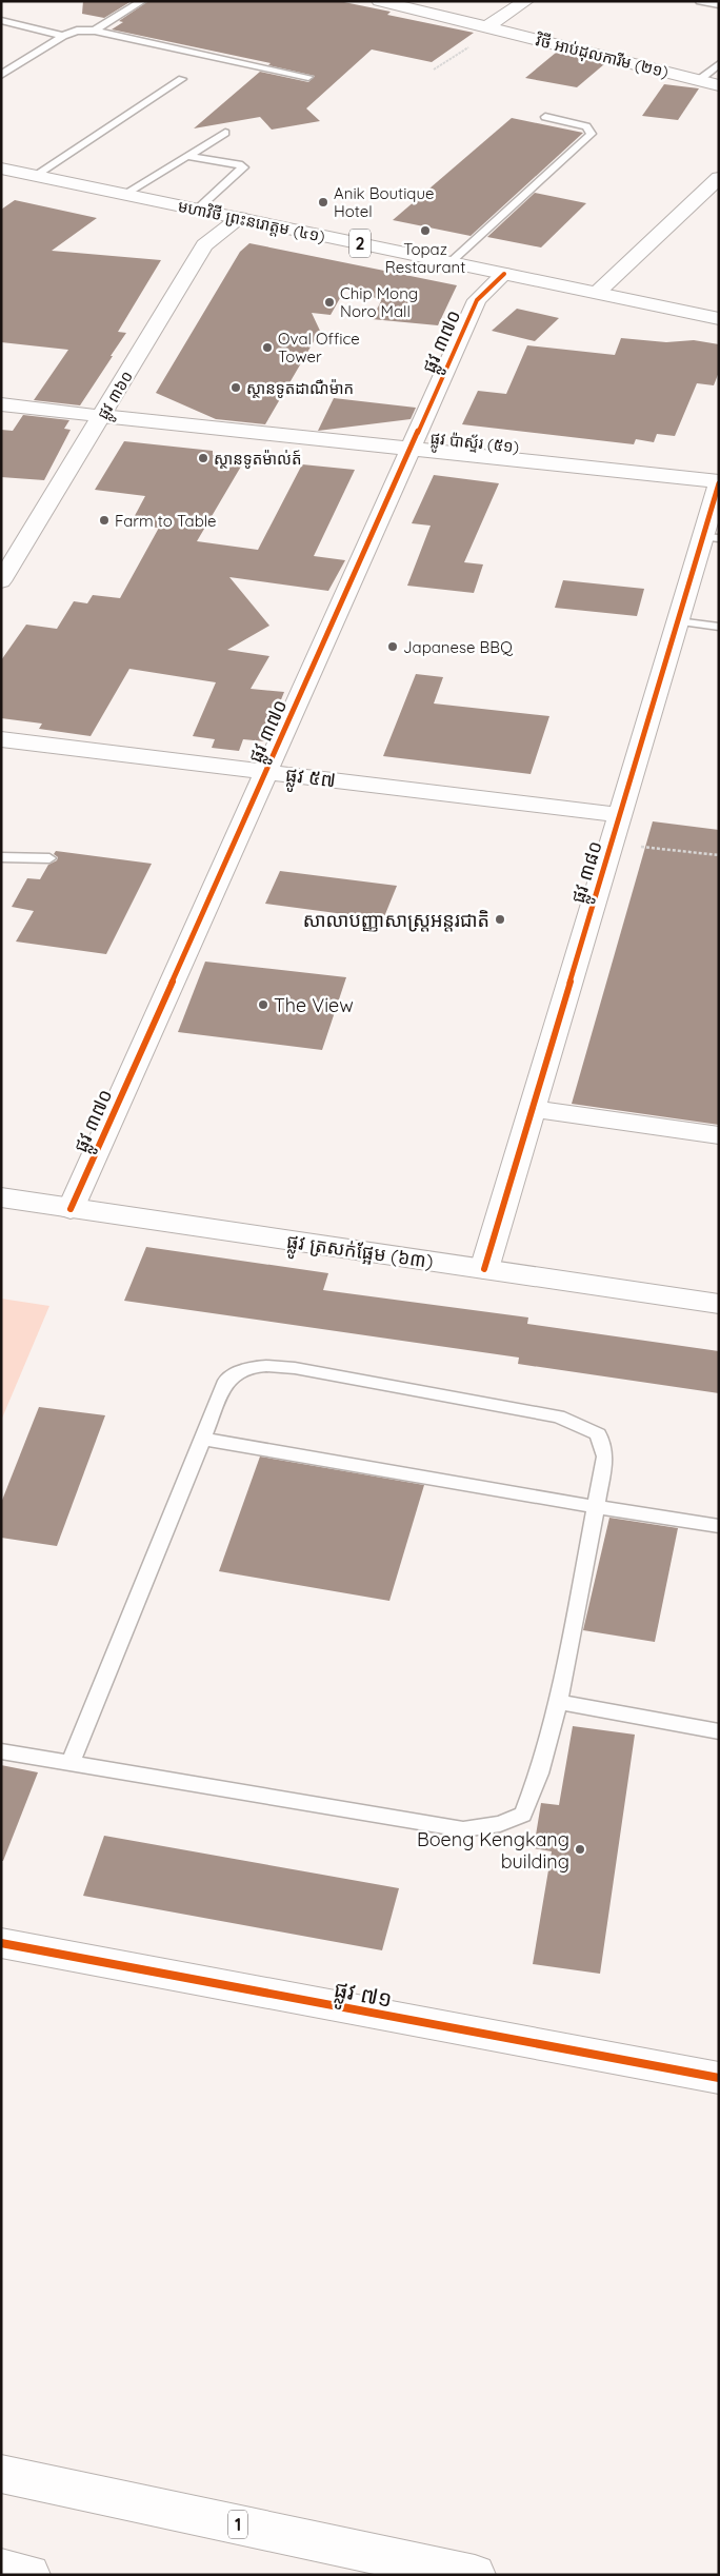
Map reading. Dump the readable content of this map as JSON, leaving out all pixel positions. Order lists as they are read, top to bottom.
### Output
{
  "streets": {
    "main road": [
      "វិថី អាប់ដុលការីម (២១)",
      "មហាវិថី ព្រះនរោត្តម (៤១)",
      "2",
      "ផ្លូវ ៣៧០",
      "ផ្លូវ ៣៦០",
      "ផ្លូវ ប៉ាស្ទ័រ (៥១)",
      "ផ្លូវ ៥៧",
      "ផ្លូវ ៣៨០",
      "ផ្លូវ ត្រសក់ផ្អែម (៦៣)",
      "ផ្លូវ ៧១",
      "1"
    ]
  },
  "crossings": [
    ["មហាវិថី ព្រះនរោត្តម (៤១)", "ផ្លូវ ៣៧០"],
    ["មហាវិថី ព្រះនរោត្តម (៤១)", "ផ្លូវ ៣៦០"],
    ["ផ្លូវ ៣៧០", "ផ្លូវ ប៉ាស្ទ័រ (៥១)"],
    ["ផ្លូវ ៣៧០", "ផ្លូវ ៥៧"],
    ["ផ្លូវ ៣៧០", "ផ្លូវ ត្រសក់ផ្អែម (៦៣)"],
    ["ផ្លូវ ៣៦០", "ផ្លូវ ប៉ាស្ទ័រ (៥១)"],
    ["ផ្លូវ ប៉ាស្ទ័រ (៥១)", "ផ្លូវ ៣៨០"],
    ["ផ្លូវ ៥៧", "ផ្លូវ ៣៨០"],
    ["ផ្លូវ ៣៨០", "ផ្លូវ ត្រសក់ផ្អែម (៦៣)"]
  ],
  "places": [
    "Anik Boutique Hotel",
    "Topaz Restaurant",
    "Chip Mong Noro Mall",
    "Oval Office Tower",
    "ស្ថានទូតដាណឺម៉ាក",
    "ស្ថានទូតម៉ាល់ត៍",
    "Farm to Table",
    "Japanese BBQ",
    "សាលាបញ្ញាសាស្ត្រអន្តរជាតិ",
    "The View",
    "Boeng Kengkang building"
  ]
}
